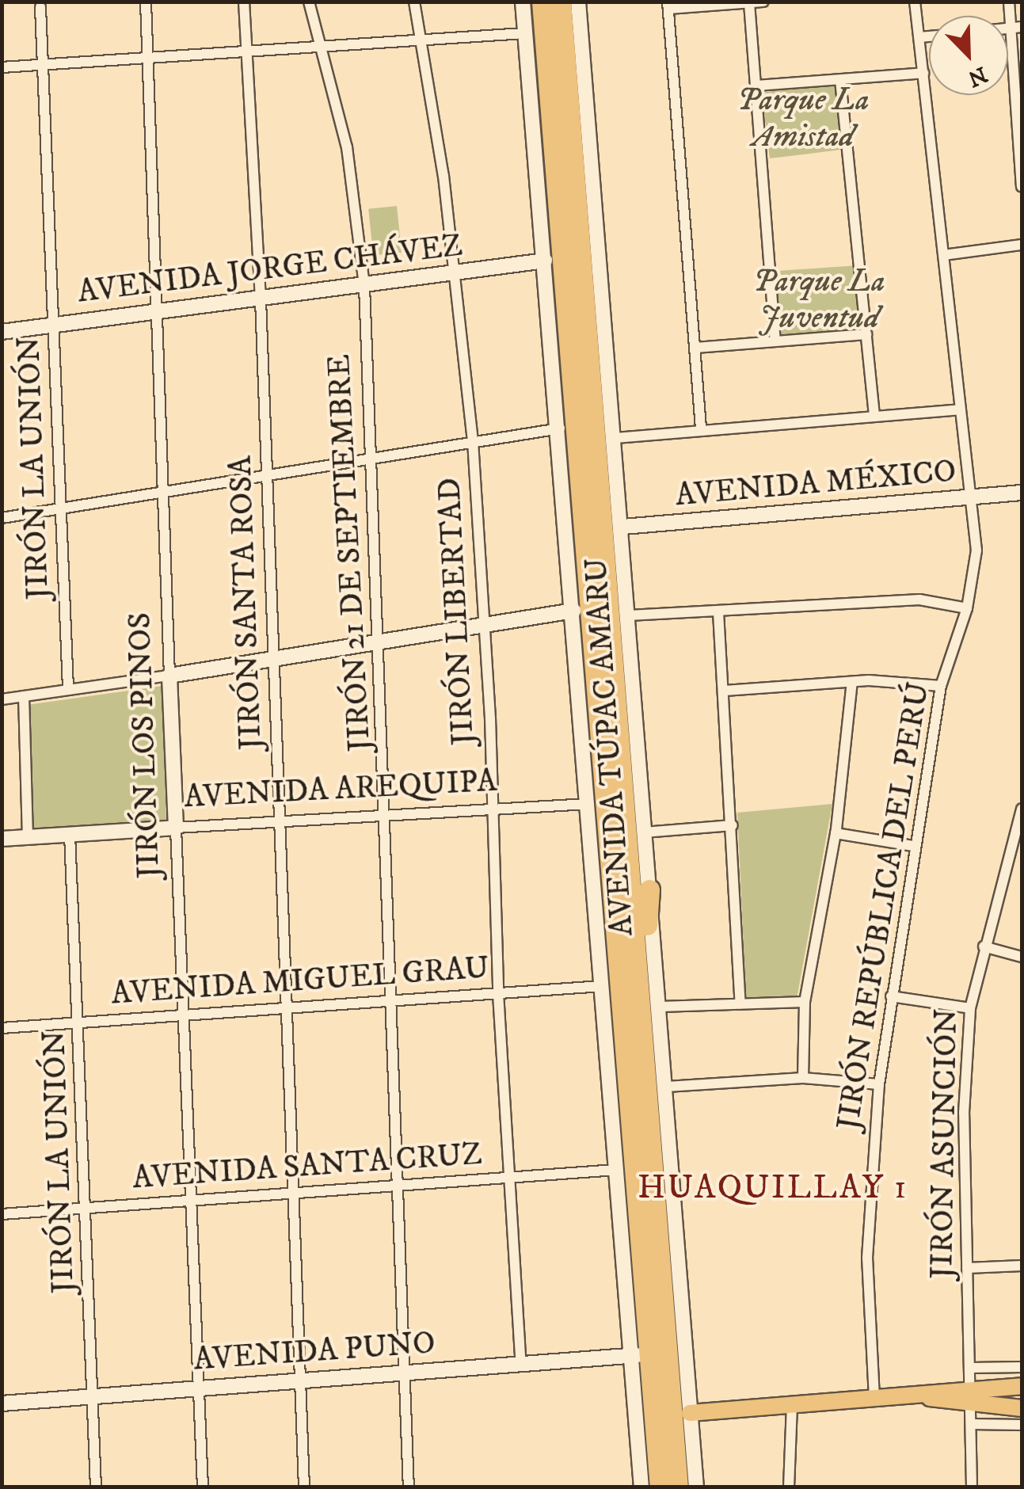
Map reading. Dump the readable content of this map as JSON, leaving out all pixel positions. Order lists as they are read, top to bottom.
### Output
{
  "streets": {
    "highway": ["AVENIDA TÚPAC AMARU"],
    "main road": [
      "AVENIDA JORGE CHÁVEZ",
      "AVENIDA MÉXICO",
      "JIRÓN LOS PINOS",
      "AVENIDA AREQUIPA",
      "AVENIDA PUNO"
    ],
    "street": [
      "JIRÓN LA UNIÓN",
      "JIRÓN 21 DE SEPTIEMBRE",
      "JIRÓN SANTA ROSA",
      "JIRÓN LIBERTAD",
      "JIRÓN REPÚBLICA DEL PERÚ",
      "AVENIDA MIGUEL GRAU",
      "JIRÓN ASUNCIÓN",
      "AVENIDA SANTA CRUZ"
    ]
  },
  "crossings": [
    ["AVENIDA JORGE CHÁVEZ", "JIRÓN LA UNIÓN"],
    ["AVENIDA JORGE CHÁVEZ", "JIRÓN 21 DE SEPTIEMBRE"],
    ["AVENIDA JORGE CHÁVEZ", "JIRÓN SANTA ROSA"],
    ["AVENIDA JORGE CHÁVEZ", "JIRÓN LIBERTAD"],
    ["AVENIDA JORGE CHÁVEZ", "JIRÓN LOS PINOS"],
    ["AVENIDA JORGE CHÁVEZ", "AVENIDA TÚPAC AMARU"],
    ["JIRÓN LA UNIÓN", "AVENIDA AREQUIPA"],
    ["JIRÓN LA UNIÓN", "AVENIDA MIGUEL GRAU"],
    ["JIRÓN LA UNIÓN", "AVENIDA SANTA CRUZ"],
    ["JIRÓN LA UNIÓN", "AVENIDA PUNO"],
    ["AVENIDA MÉXICO", "AVENIDA TÚPAC AMARU"],
    ["AVENIDA MÉXICO", "JIRÓN REPÚBLICA DEL PERÚ"],
    ["JIRÓN 21 DE SEPTIEMBRE", "AVENIDA AREQUIPA"],
    ["JIRÓN 21 DE SEPTIEMBRE", "AVENIDA MIGUEL GRAU"],
    ["JIRÓN 21 DE SEPTIEMBRE", "AVENIDA SANTA CRUZ"],
    ["JIRÓN 21 DE SEPTIEMBRE", "AVENIDA PUNO"],
    ["JIRÓN SANTA ROSA", "AVENIDA AREQUIPA"],
    ["JIRÓN SANTA ROSA", "AVENIDA MIGUEL GRAU"],
    ["JIRÓN SANTA ROSA", "AVENIDA SANTA CRUZ"],
    ["JIRÓN SANTA ROSA", "AVENIDA PUNO"],
    ["JIRÓN LIBERTAD", "AVENIDA AREQUIPA"],
    ["JIRÓN LIBERTAD", "AVENIDA MIGUEL GRAU"],
    ["JIRÓN LIBERTAD", "AVENIDA SANTA CRUZ"],
    ["JIRÓN LIBERTAD", "AVENIDA PUNO"],
    ["JIRÓN LOS PINOS", "AVENIDA AREQUIPA"],
    ["JIRÓN LOS PINOS", "AVENIDA MIGUEL GRAU"],
    ["JIRÓN LOS PINOS", "AVENIDA SANTA CRUZ"],
    ["JIRÓN LOS PINOS", "AVENIDA PUNO"],
    ["AVENIDA TÚPAC AMARU", "AVENIDA AREQUIPA"],
    ["AVENIDA TÚPAC AMARU", "AVENIDA MIGUEL GRAU"],
    ["AVENIDA TÚPAC AMARU", "AVENIDA SANTA CRUZ"],
    ["AVENIDA TÚPAC AMARU", "AVENIDA PUNO"]
  ],
  "districts": ["HUAQUILLAY 1"],
  "parks": ["Parque La Amistad", "Parque La Juventud"],
  "north": "bottom right"
}
